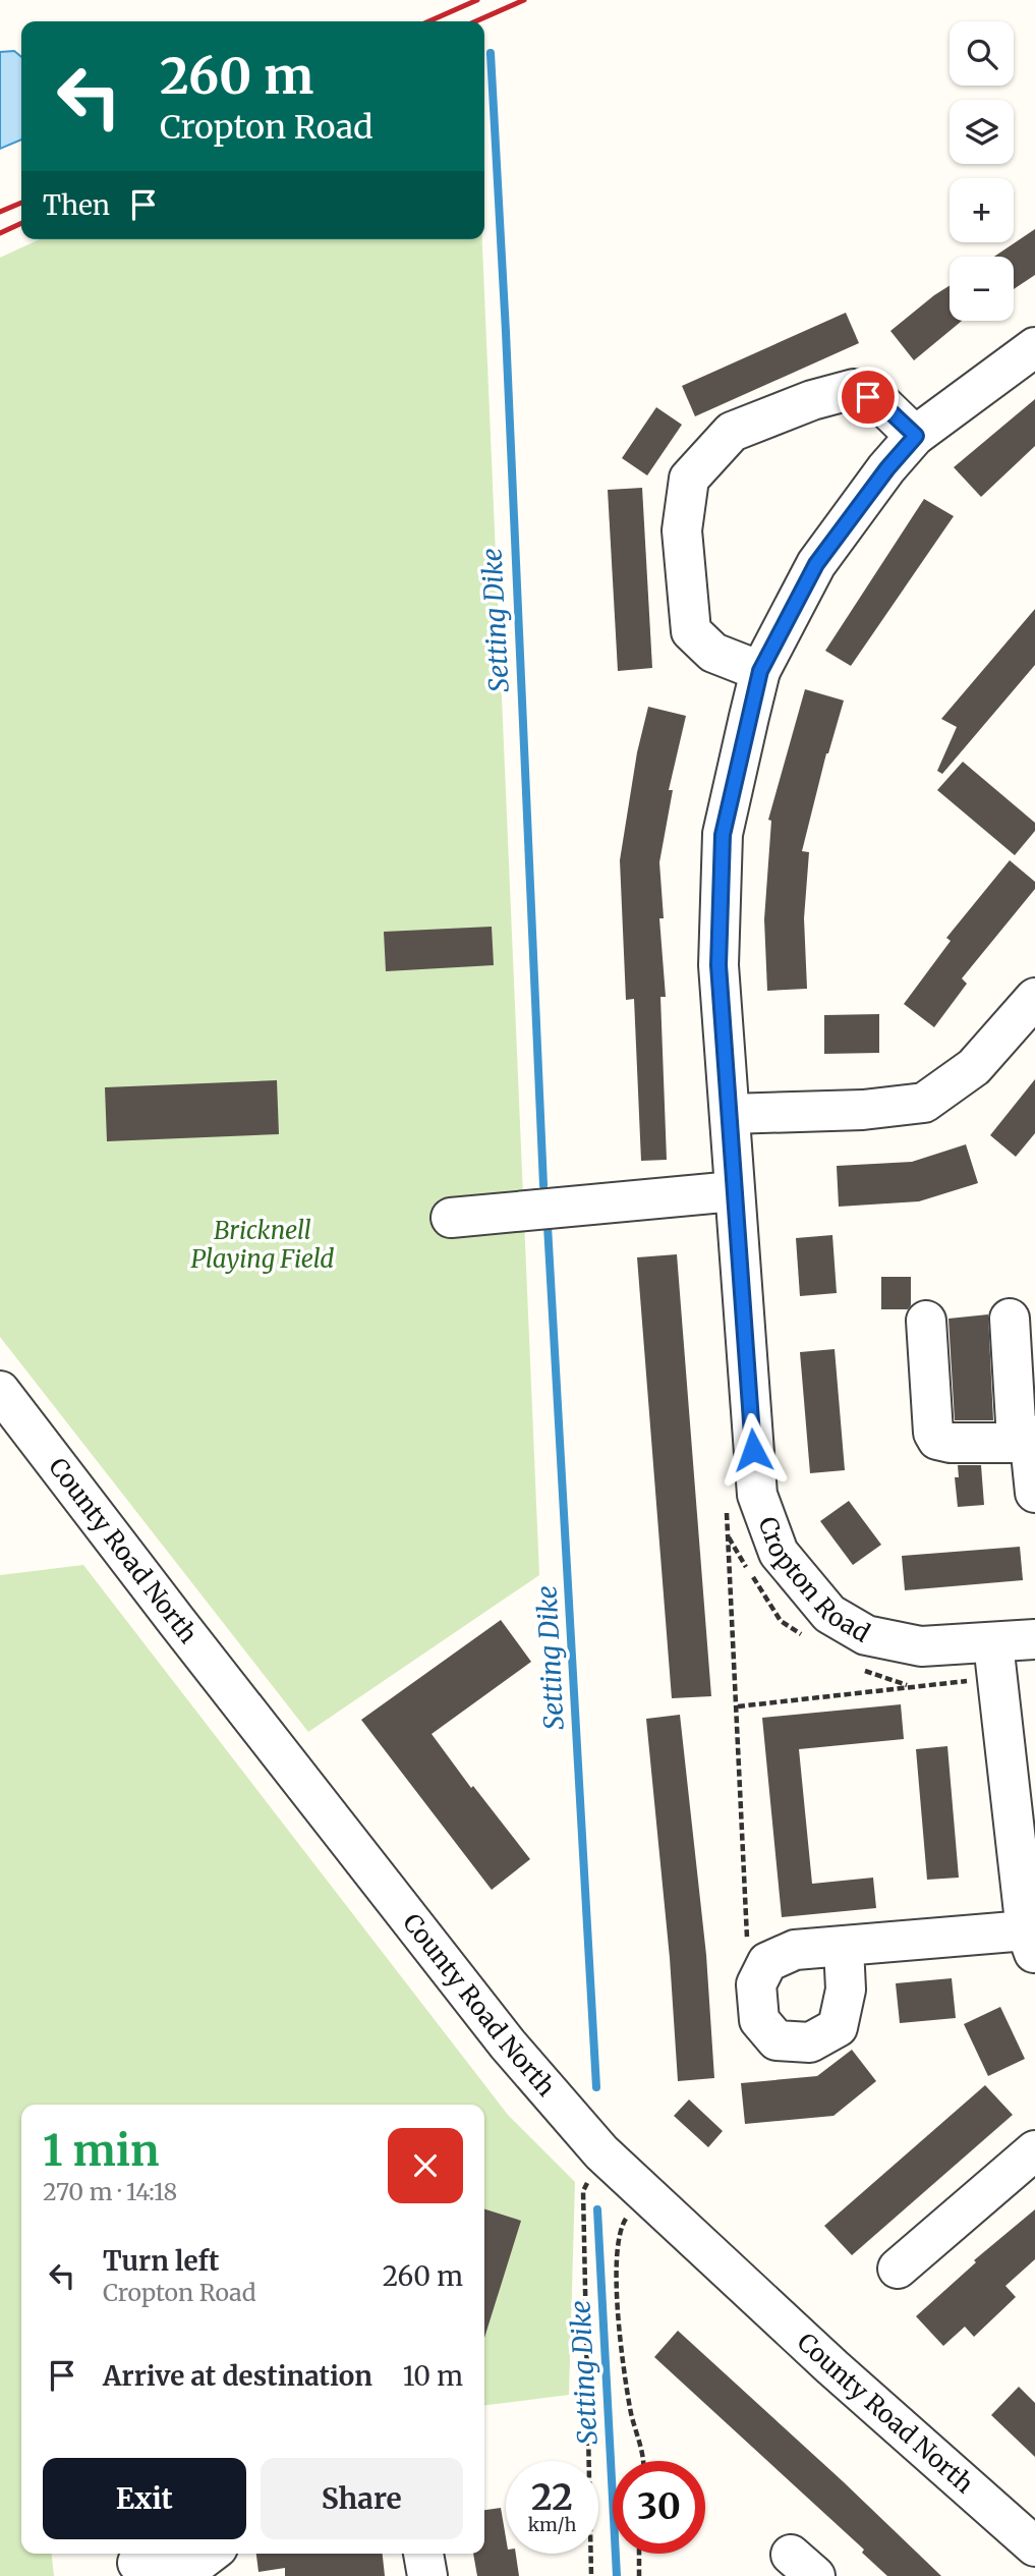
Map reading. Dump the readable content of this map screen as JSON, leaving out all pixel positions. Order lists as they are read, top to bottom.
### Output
{
  "streets": {
    "street": ["County Road North", "Cropton Road"]
  },
  "water": ["Setting Dike"],
  "parks": ["Bricknell Playing Field"],
  "page": {
    "map_buttons": ["+", "−"],
    "turn": ["260 m", "Cropton Road"],
    "then": "Then",
    "heading": ["1 min", "270 m · 14:18"],
    "list": [
      {
        "name": "Turn left",
        "note": "Cropton Road",
        "value": "260 m"
      },
      {
        "name": "Arrive at destination",
        "value": "10 m"
      }
    ],
    "buttons": ["Exit", "Share"],
    "speed": "22 km/h",
    "limit": "30"
  }
}
